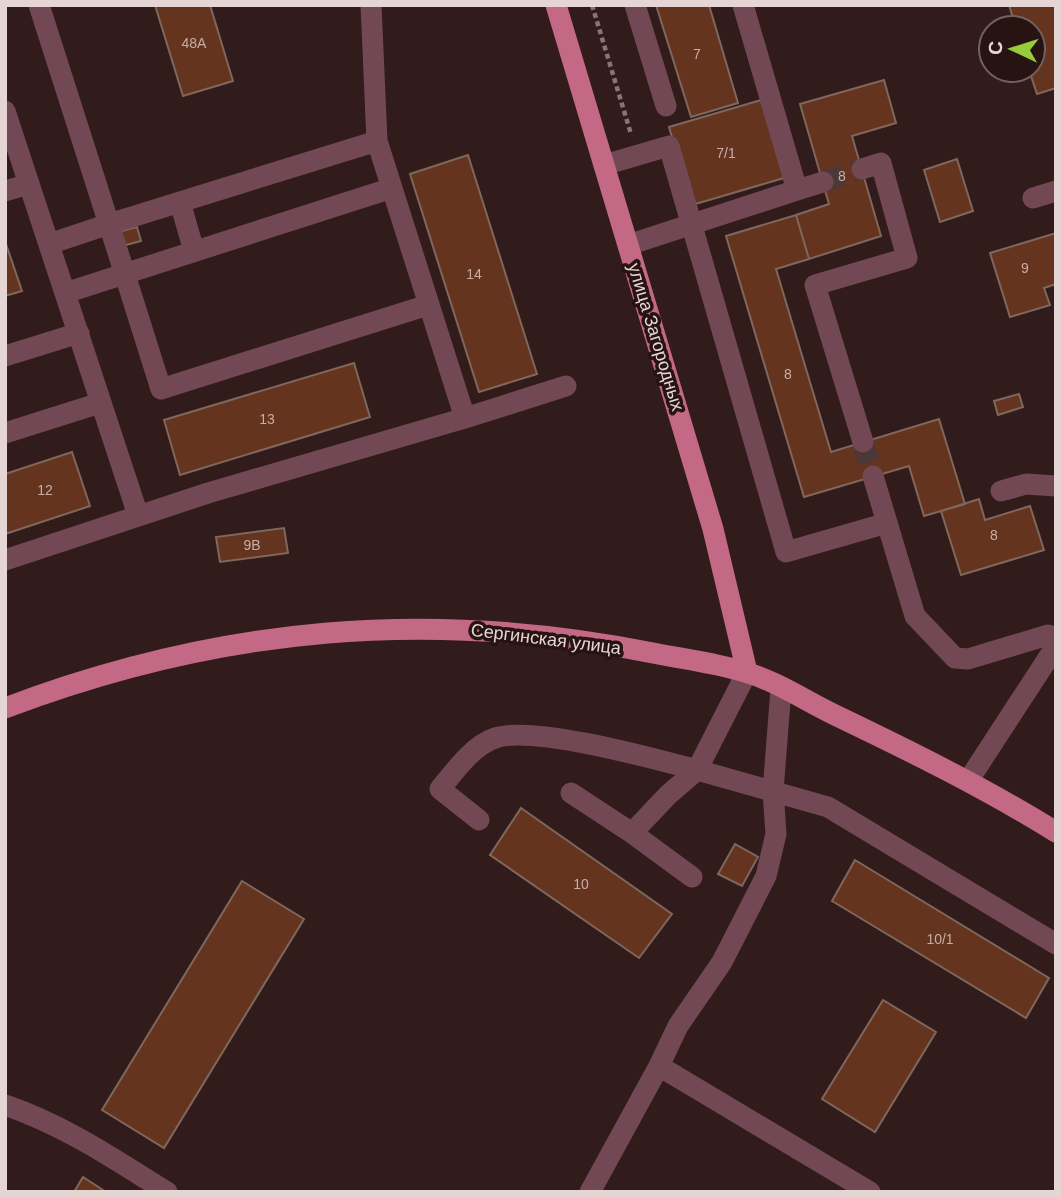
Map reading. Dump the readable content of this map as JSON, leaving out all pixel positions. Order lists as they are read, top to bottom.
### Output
{
  "streets": {
    "main road": ["улица Загородных", "Сергинская улица"]
  },
  "crossings": [
    ["улица Загородных", "Сергинская улица"]
  ],
  "house_numbers": [
    "48А",
    "7",
    "7/1",
    "8",
    "9",
    "14",
    "8",
    "13",
    "12",
    "8",
    "9В",
    "10",
    "10/1"
  ],
  "north": "left"
}
